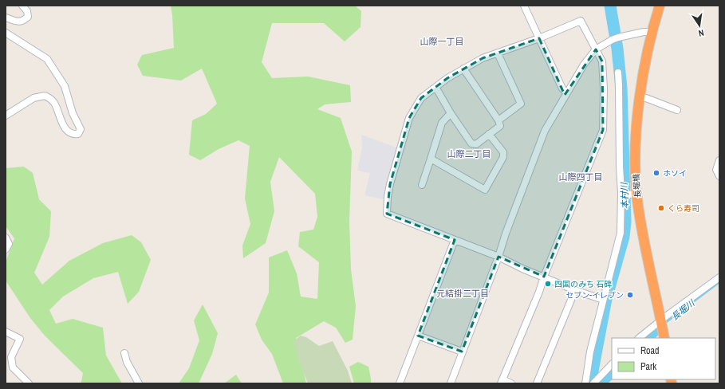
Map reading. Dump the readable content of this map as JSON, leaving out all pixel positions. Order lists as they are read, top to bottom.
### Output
{
  "streets": {
    "highway": ["長堀橋"]
  },
  "districts": [
    "山際一丁目",
    "山際二丁目",
    "山際四丁目",
    "元結掛二丁目"
  ],
  "water": ["本村川", "長堀川"],
  "places": [
    "ホソイ",
    "くら寿司",
    "四国のみち 石碑",
    "セブン-イレブン"
  ],
  "legend": ["Road", "Park"],
  "north": "bottom"
}
